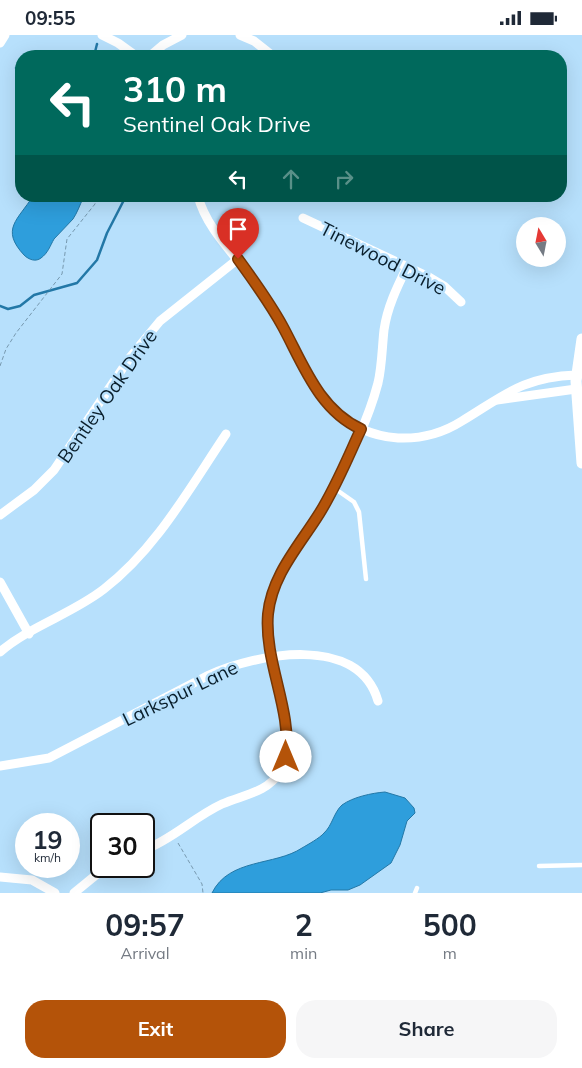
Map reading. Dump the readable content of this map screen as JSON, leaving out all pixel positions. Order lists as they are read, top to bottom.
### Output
{
  "streets": {
    "street": ["Tinewood Drive", "Bentley Oak Drive", "Larkspur Lane"]
  },
  "north": "top",
  "page": {
    "status": "09:55",
    "turn": ["310 m", "Sentinel Oak Drive"],
    "speed": "19 km/h",
    "limit": "30",
    "eta": [
      "09:57",
      "Arrival",
      "2",
      "min",
      "500",
      "m"
    ],
    "buttons": ["Exit", "Share"]
  }
}
